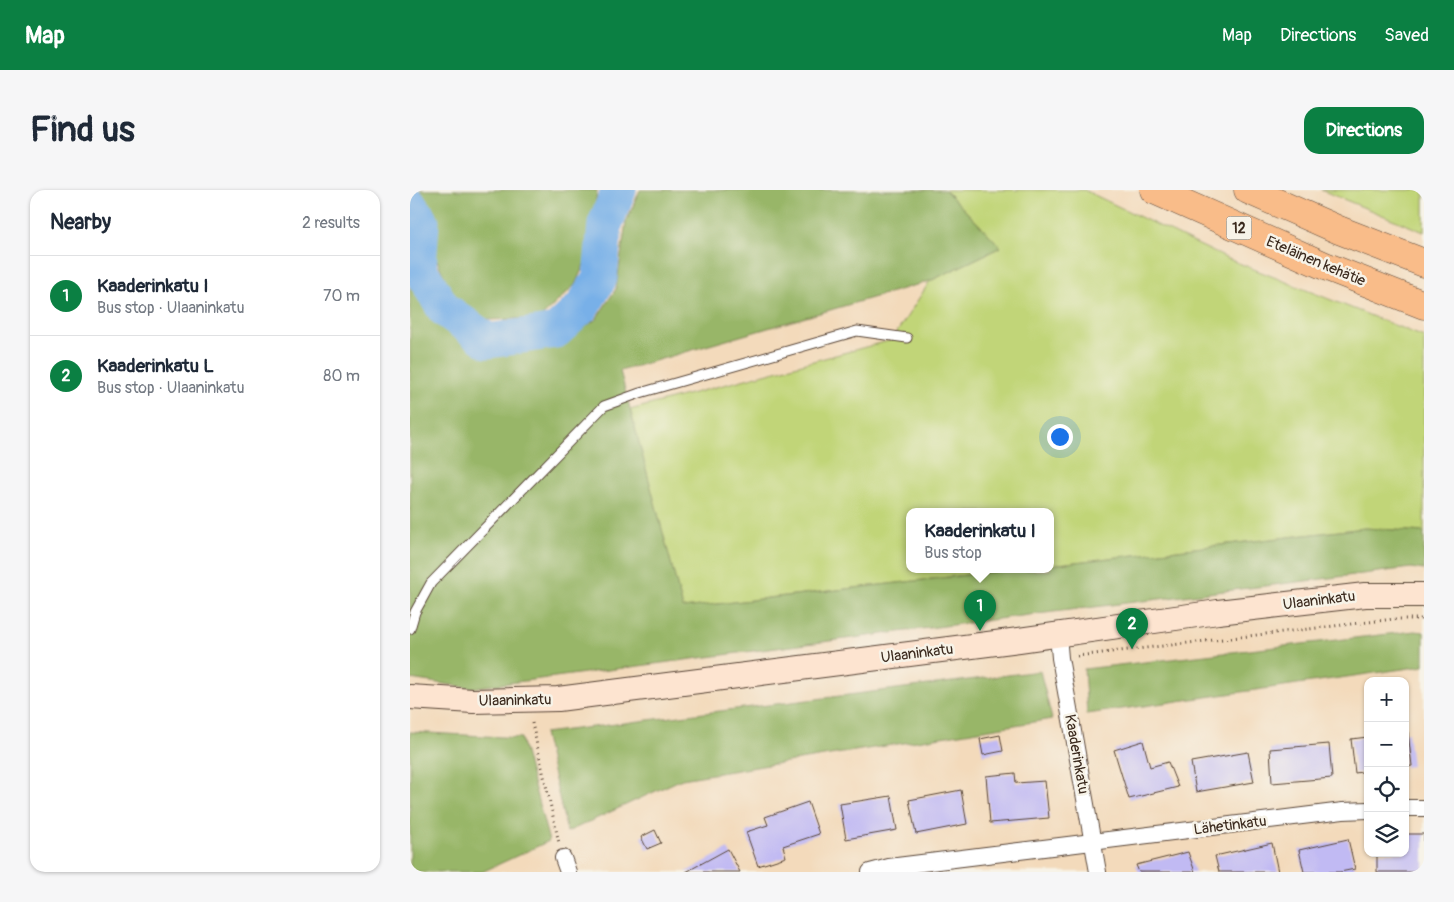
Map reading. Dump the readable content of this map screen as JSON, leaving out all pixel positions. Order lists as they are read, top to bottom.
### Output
{
  "streets": {
    "highway": ["12", "Eteläinen kehätie"],
    "street": ["Ulaaninkatu", "Kaaderinkatu", "Lähetinkatu"]
  },
  "crossings": [
    ["Ulaaninkatu", "Kaaderinkatu"],
    ["Kaaderinkatu", "Lähetinkatu"]
  ],
  "page": {
    "header": "Map",
    "nav": ["Map", "Directions", "Saved"],
    "buttons": "Directions",
    "title": "Find us",
    "heading": ["Nearby", "2 results"],
    "list": [
      {
        "mark": "1",
        "name": "Kaaderinkatu I",
        "note": "Bus stop · Ulaaninkatu",
        "value": "70 m"
      },
      {
        "mark": "2",
        "name": "Kaaderinkatu L",
        "note": "Bus stop · Ulaaninkatu",
        "value": "80 m"
      }
    ],
    "popup": ["Kaaderinkatu I", "Bus stop"],
    "pins": ["1", "2"],
    "map_buttons": ["+", "−"]
  }
}
